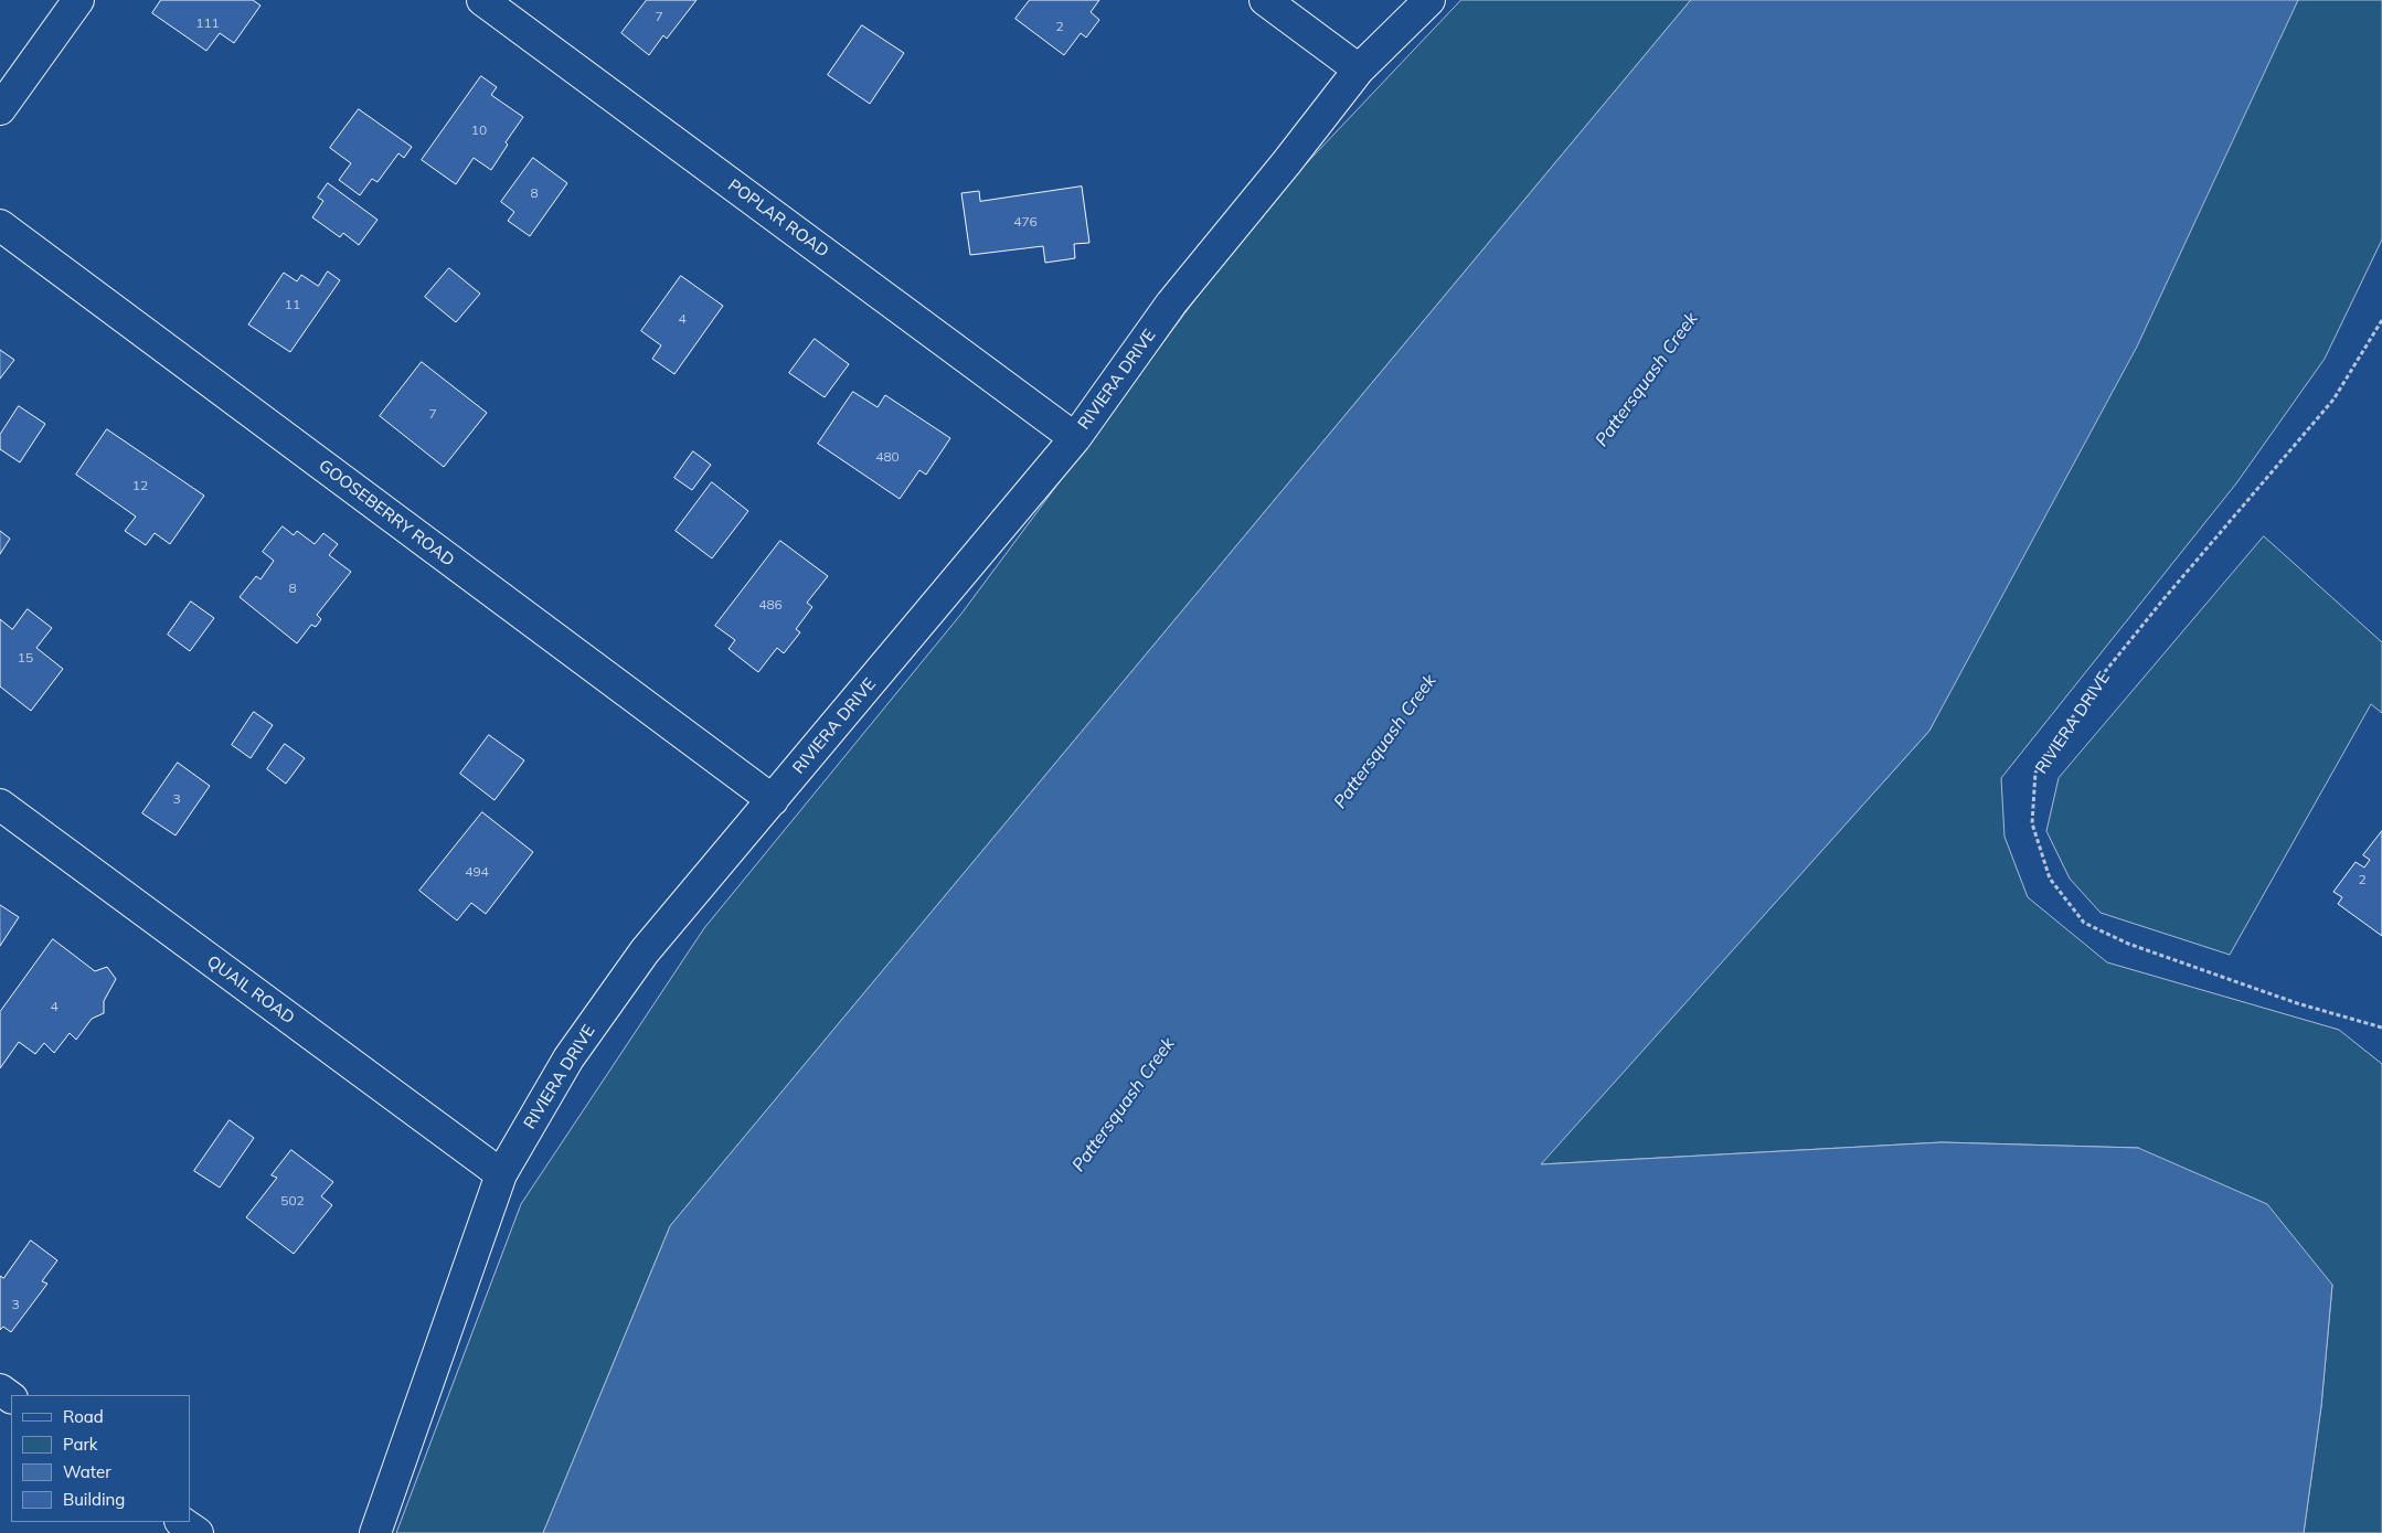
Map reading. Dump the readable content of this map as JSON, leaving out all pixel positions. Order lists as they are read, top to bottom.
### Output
{
  "streets": {
    "street": [
      "POPLAR ROAD",
      "RIVIERA DRIVE",
      "GOOSEBERRY ROAD",
      "QUAIL ROAD"
    ]
  },
  "crossings": [
    ["POPLAR ROAD", "RIVIERA DRIVE"],
    ["RIVIERA DRIVE", "GOOSEBERRY ROAD"],
    ["RIVIERA DRIVE", "QUAIL ROAD"]
  ],
  "water": ["Pattersquash Creek"],
  "house_numbers": [
    "7",
    "111",
    "2",
    "10",
    "8",
    "476",
    "11",
    "4",
    "7",
    "480",
    "12",
    "8",
    "486",
    "15",
    "3",
    "494",
    "2",
    "4",
    "502",
    "3"
  ],
  "legend": [
    "Road",
    "Park",
    "Water",
    "Building"
  ]
}
